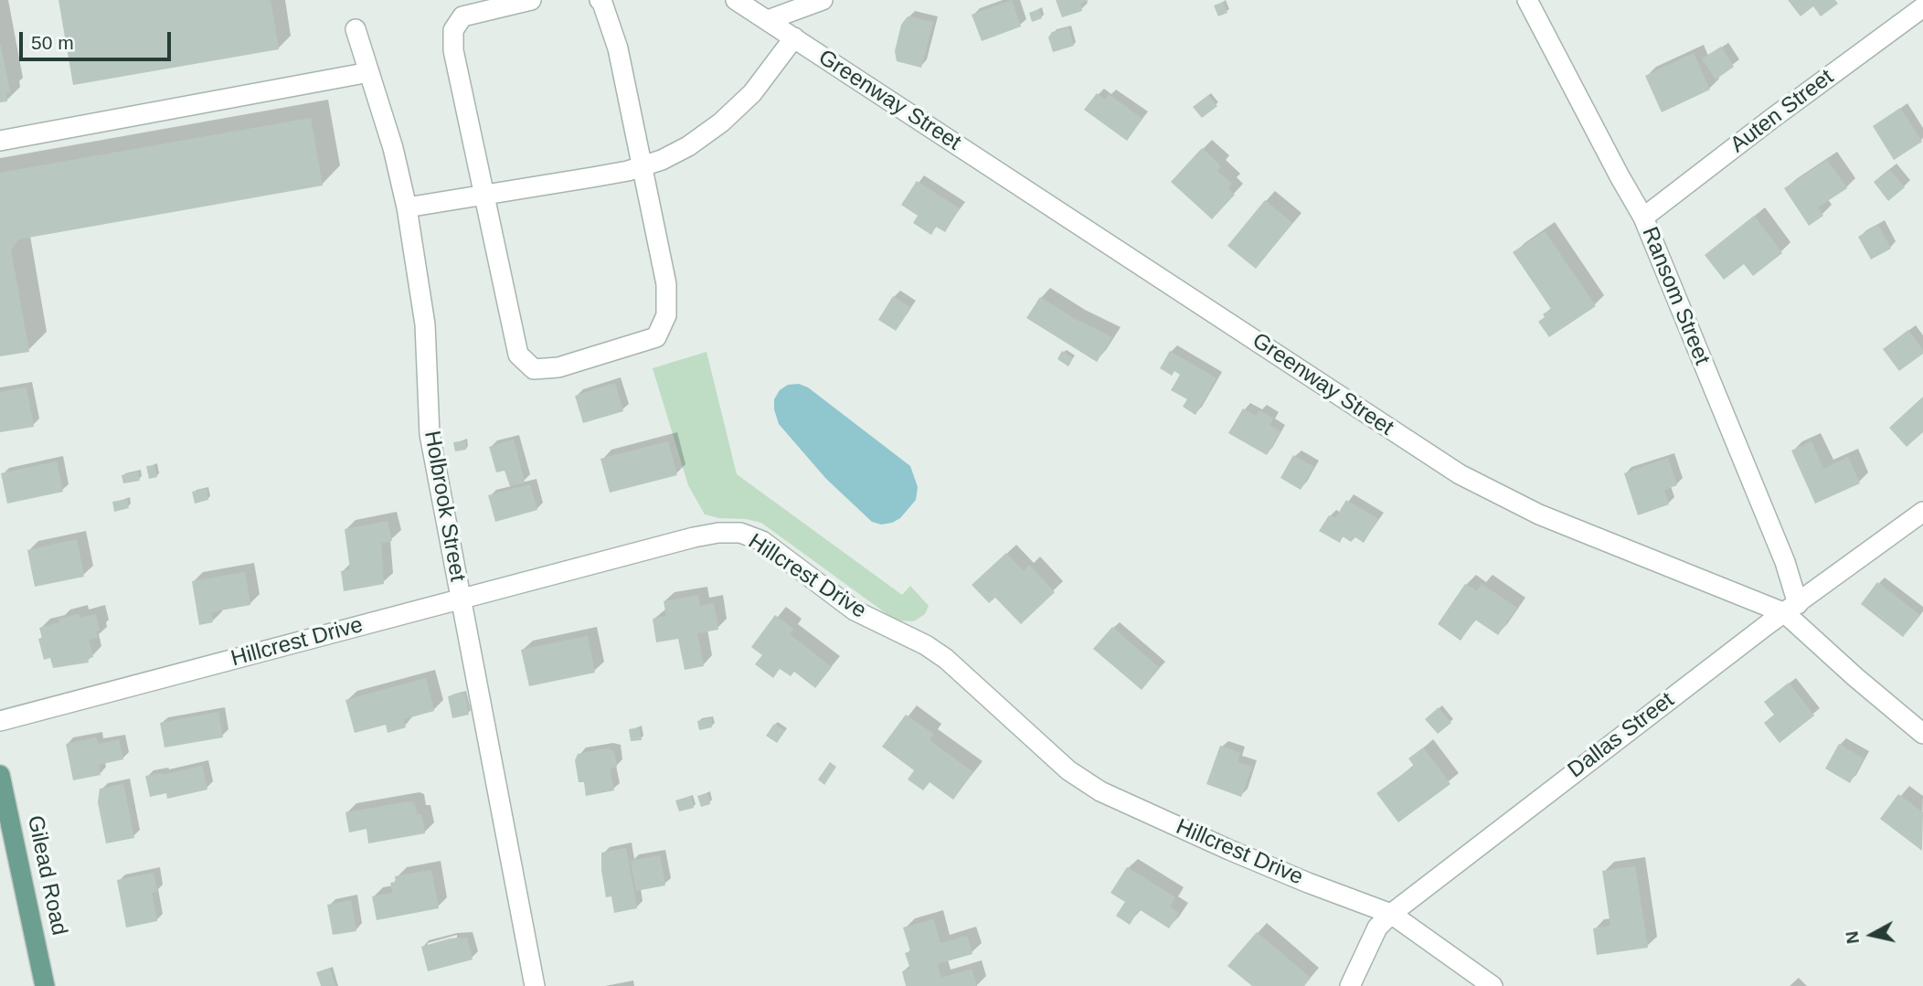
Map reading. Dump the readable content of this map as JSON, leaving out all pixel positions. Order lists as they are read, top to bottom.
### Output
{
  "streets": {
    "main road": ["Gilead Road"],
    "street": [
      "Greenway Street",
      "Auten Street",
      "Ransom Street",
      "Holbrook Street",
      "Hillcrest Drive",
      "Dallas Street"
    ]
  },
  "crossings": [
    ["Greenway Street", "Ransom Street"],
    ["Greenway Street", "Dallas Street"],
    ["Auten Street", "Ransom Street"],
    ["Ransom Street", "Dallas Street"],
    ["Holbrook Street", "Hillcrest Drive"],
    ["Hillcrest Drive", "Dallas Street"]
  ],
  "scale_bar": "50 m",
  "north": "left"
}
